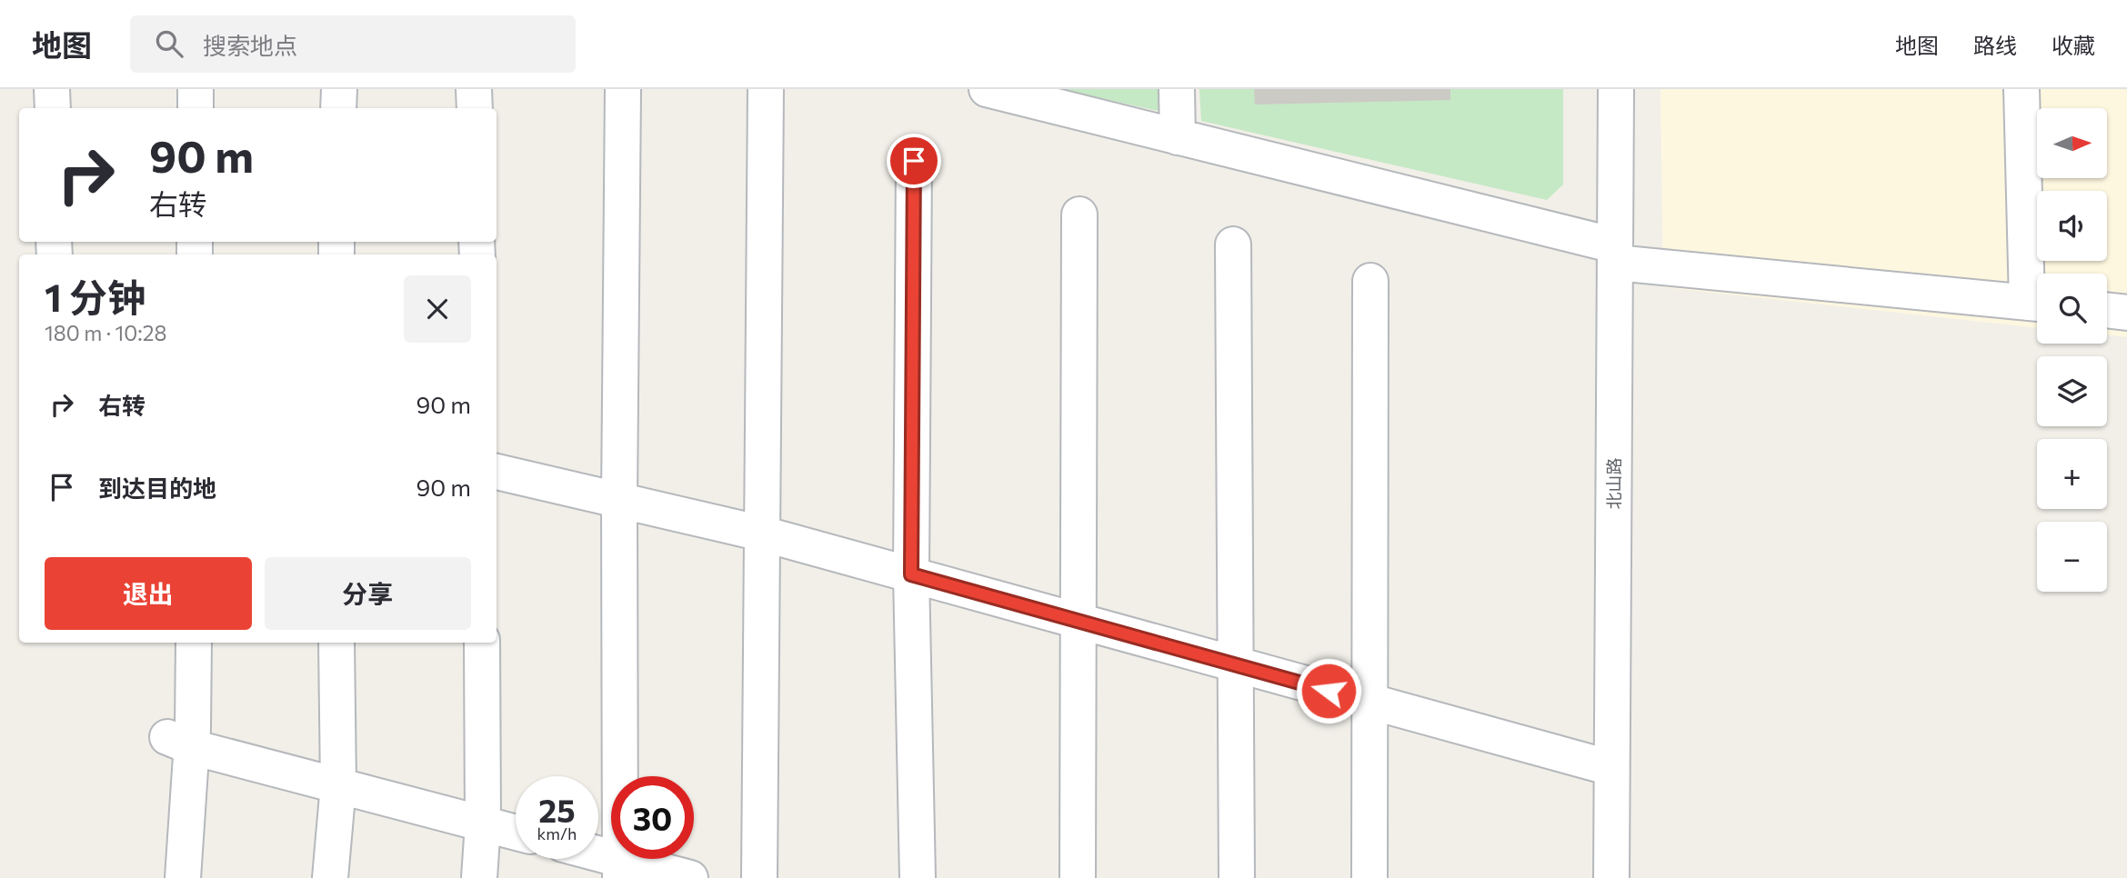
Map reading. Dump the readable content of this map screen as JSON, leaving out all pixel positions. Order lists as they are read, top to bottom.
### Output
{
  "streets": {
    "street": ["北山路"]
  },
  "north": "right",
  "page": {
    "header": "地图",
    "search": "搜索地点",
    "nav": ["地图", "路线", "收藏"],
    "map_buttons": ["+", "−"],
    "turn": ["90 m", "右转"],
    "heading": ["1 分钟", "180 m · 10:28"],
    "list": [
      {
        "name": "右转",
        "value": "90 m"
      },
      {
        "name": "到达目的地",
        "value": "90 m"
      }
    ],
    "buttons": ["退出", "分享"],
    "speed": "25 km/h",
    "limit": "30"
  }
}
